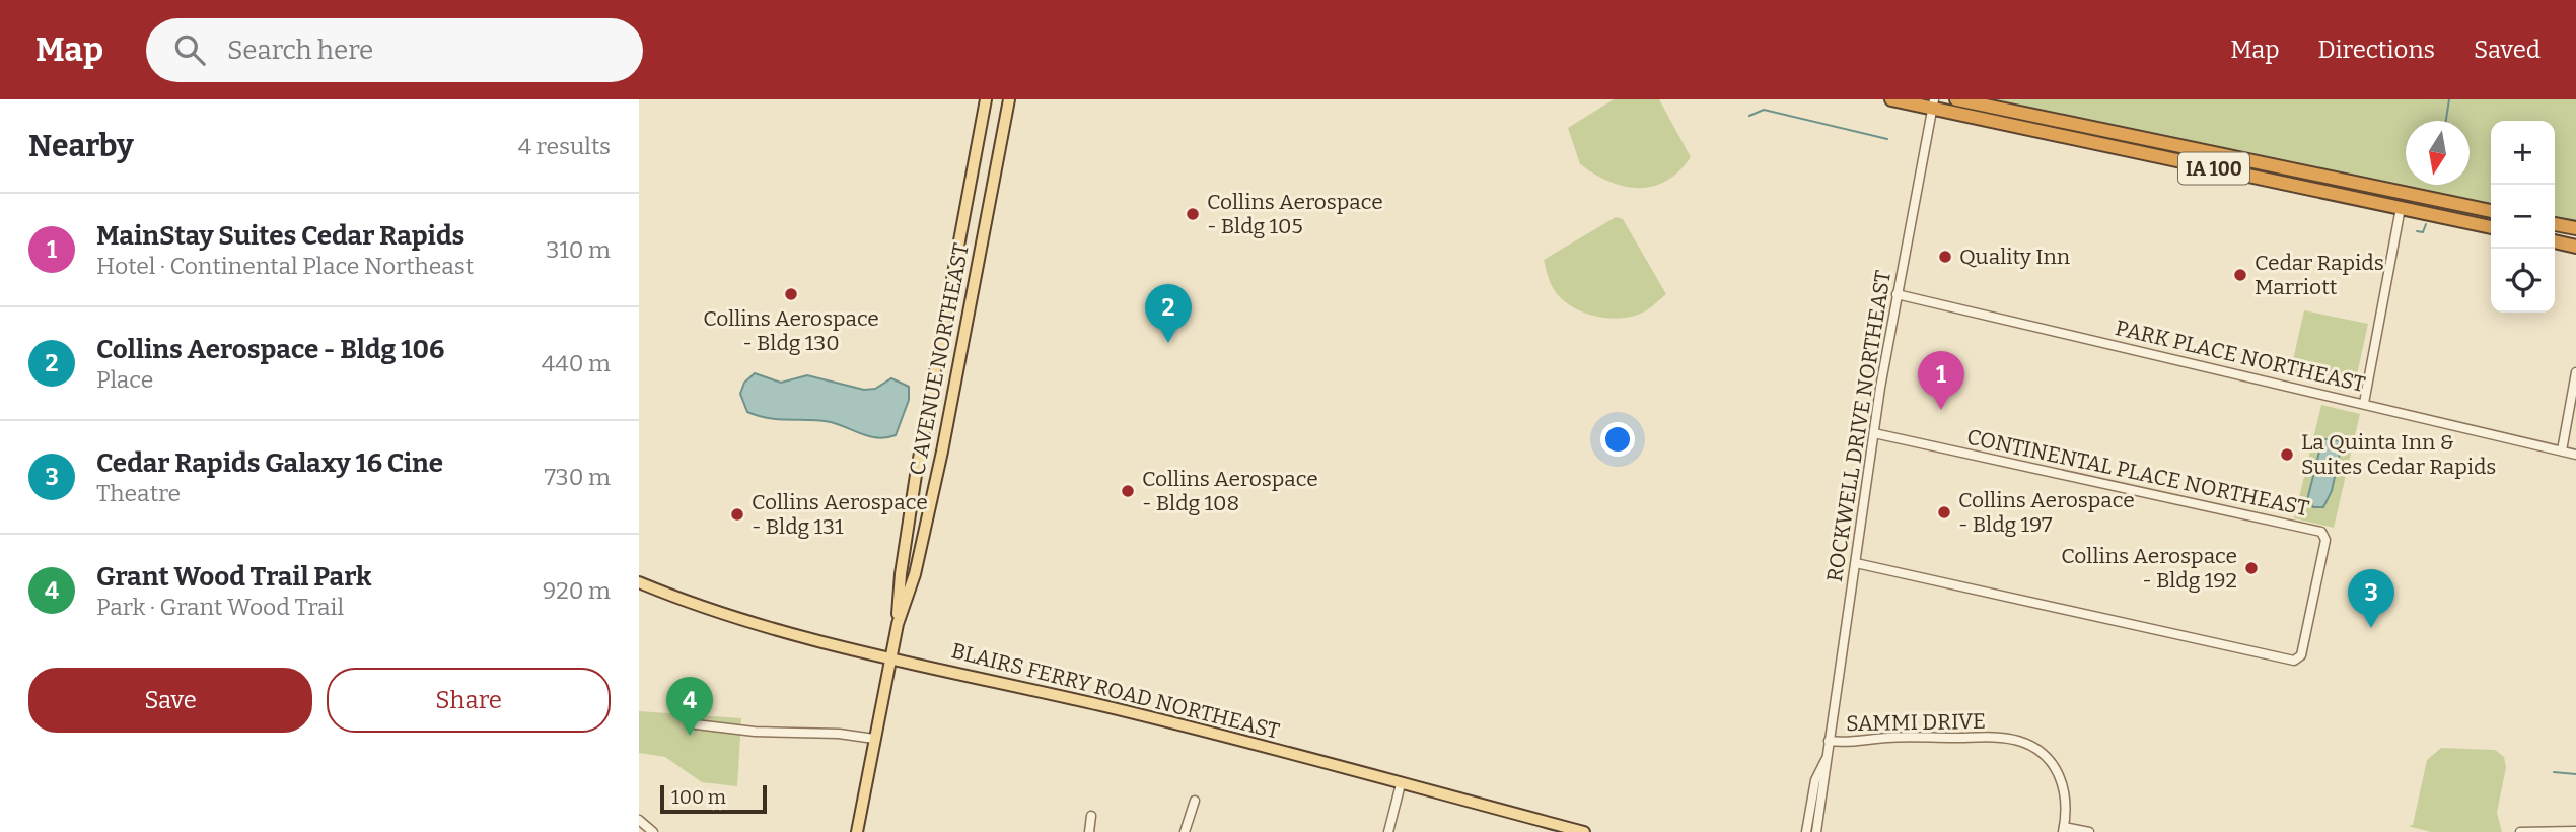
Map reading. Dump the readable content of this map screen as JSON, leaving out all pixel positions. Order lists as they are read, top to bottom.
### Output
{
  "streets": {
    "highway": ["IA 100"],
    "main road": ["C AVENUE NORTHEAST", "BLAIRS FERRY ROAD NORTHEAST"],
    "street": [
      "PARK PLACE NORTHEAST",
      "ROCKWELL DRIVE NORTHEAST",
      "CONTINENTAL PLACE NORTHEAST",
      "SAMMI DRIVE"
    ]
  },
  "crossings": [
    ["IA 100", "ROCKWELL DRIVE NORTHEAST"],
    ["PARK PLACE NORTHEAST", "ROCKWELL DRIVE NORTHEAST"],
    ["C AVENUE NORTHEAST", "BLAIRS FERRY ROAD NORTHEAST"],
    ["ROCKWELL DRIVE NORTHEAST", "CONTINENTAL PLACE NORTHEAST"],
    ["ROCKWELL DRIVE NORTHEAST", "SAMMI DRIVE"]
  ],
  "places": [
    "Collins Aerospace - Bldg 105",
    "Quality Inn",
    "Cedar Rapids Marriott",
    "Collins Aerospace - Bldg 130",
    "La Quinta Inn & Suites Cedar Rapids",
    "Collins Aerospace - Bldg 108",
    "Collins Aerospace - Bldg 197",
    "Collins Aerospace - Bldg 131",
    "Collins Aerospace - Bldg 192"
  ],
  "scale_bar": "100 m",
  "north": "bottom",
  "page": {
    "header": "Map",
    "search": "Search here",
    "nav": ["Map", "Directions", "Saved"],
    "heading": ["Nearby", "4 results"],
    "map_buttons": ["+", "−"],
    "list": [
      {
        "mark": "1",
        "name": "MainStay Suites Cedar Rapids",
        "note": "Hotel · Continental Place Northeast",
        "value": "310 m"
      },
      {
        "mark": "2",
        "name": "Collins Aerospace - Bldg 106",
        "note": "Place",
        "value": "440 m"
      },
      {
        "mark": "3",
        "name": "Cedar Rapids Galaxy 16 Cine",
        "note": "Theatre",
        "value": "730 m"
      },
      {
        "mark": "4",
        "name": "Grant Wood Trail Park",
        "note": "Park · Grant Wood Trail",
        "value": "920 m"
      }
    ],
    "pins": [
      "2",
      "1",
      "3",
      "4"
    ],
    "buttons": ["Save", "Share"],
    "scale": "100 m"
  }
}
